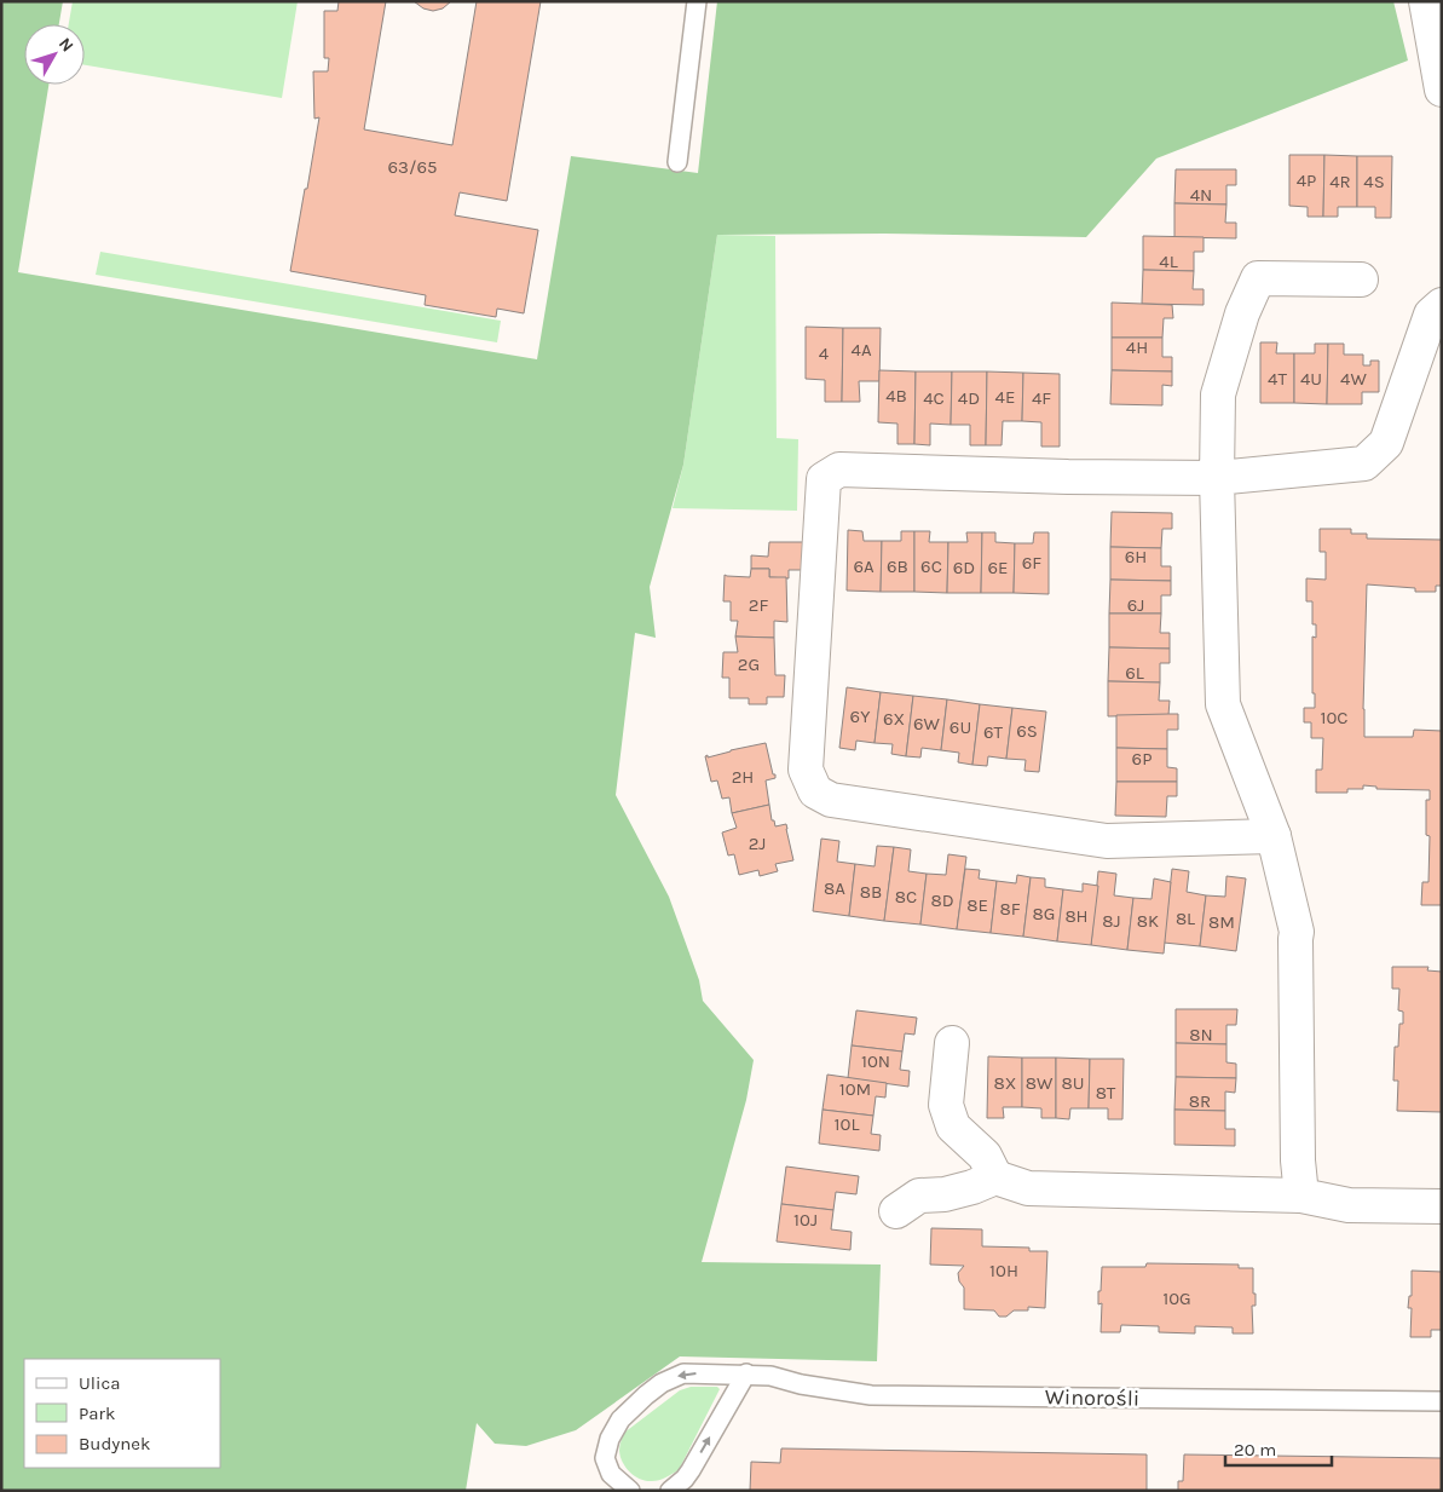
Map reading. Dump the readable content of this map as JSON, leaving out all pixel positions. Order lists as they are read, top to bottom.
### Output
{
  "streets": {
    "lane": ["Winorośli"]
  },
  "house_numbers": [
    "63/65",
    "4P",
    "4R",
    "4S",
    "4N",
    "4L",
    "4H",
    "4A",
    "4",
    "4T",
    "4U",
    "4W",
    "4B",
    "4E",
    "4C",
    "4D",
    "4F",
    "6H",
    "6F",
    "6A",
    "6B",
    "6C",
    "6D",
    "6E",
    "2F",
    "6J",
    "2G",
    "6L",
    "6Y",
    "10C",
    "6X",
    "6W",
    "6U",
    "6S",
    "6T",
    "6P",
    "2H",
    "2J",
    "8A",
    "8B",
    "8C",
    "8D",
    "8E",
    "8F",
    "8G",
    "8H",
    "8L",
    "8J",
    "8K",
    "8M",
    "8N",
    "10N",
    "8X",
    "8W",
    "8U",
    "10M",
    "8T",
    "8R",
    "10L",
    "10J",
    "10H",
    "10G"
  ],
  "legend": ["Ulica", "Park", "Budynek"],
  "scale_bar": "20 m",
  "north": "top right"
}
